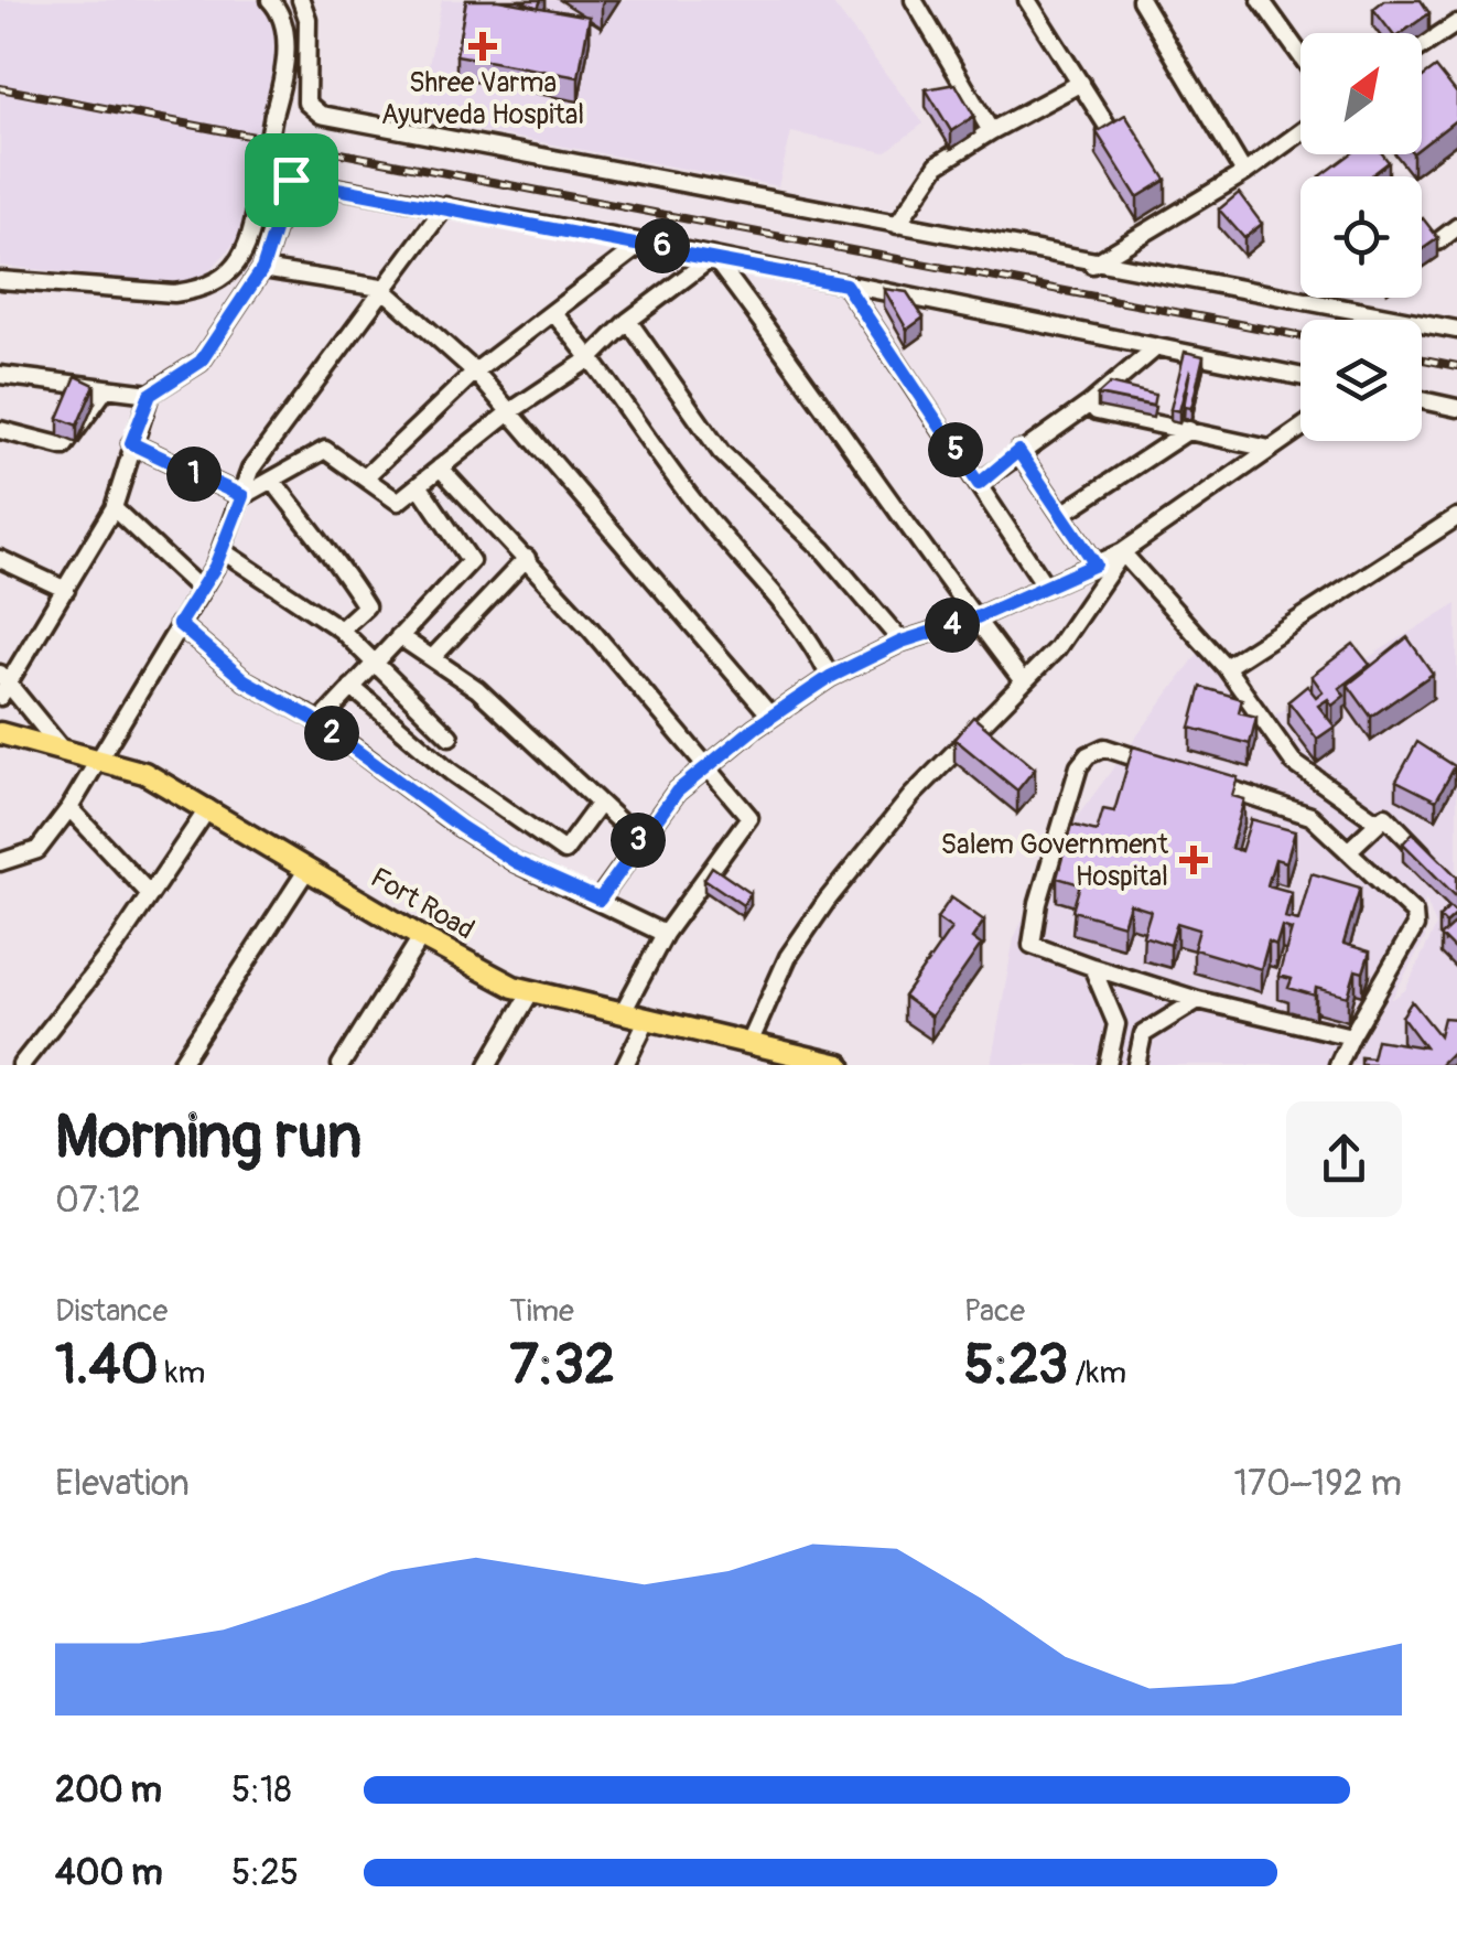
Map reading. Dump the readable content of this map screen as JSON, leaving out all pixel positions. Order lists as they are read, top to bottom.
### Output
{
  "streets": {
    "main road": ["Fort Road"]
  },
  "places": {
    "health": ["Shree Varma Ayurveda Hospital", "Salem Government Hospital"]
  },
  "north": "top right",
  "page": {
    "pins": [
      "6",
      "5",
      "1",
      "4",
      "2",
      "3"
    ],
    "heading": ["Morning run", "07:12"],
    "stats": [
      ["Distance", "1.40 km"],
      ["Time", "7:32"],
      ["Pace", "5:23 /km"]
    ],
    "chart": ["Elevation", "170–192 m"],
    "list": [
      {
        "name": "200 m",
        "note": "5:18"
      },
      {
        "name": "400 m",
        "note": "5:25"
      }
    ]
  }
}
